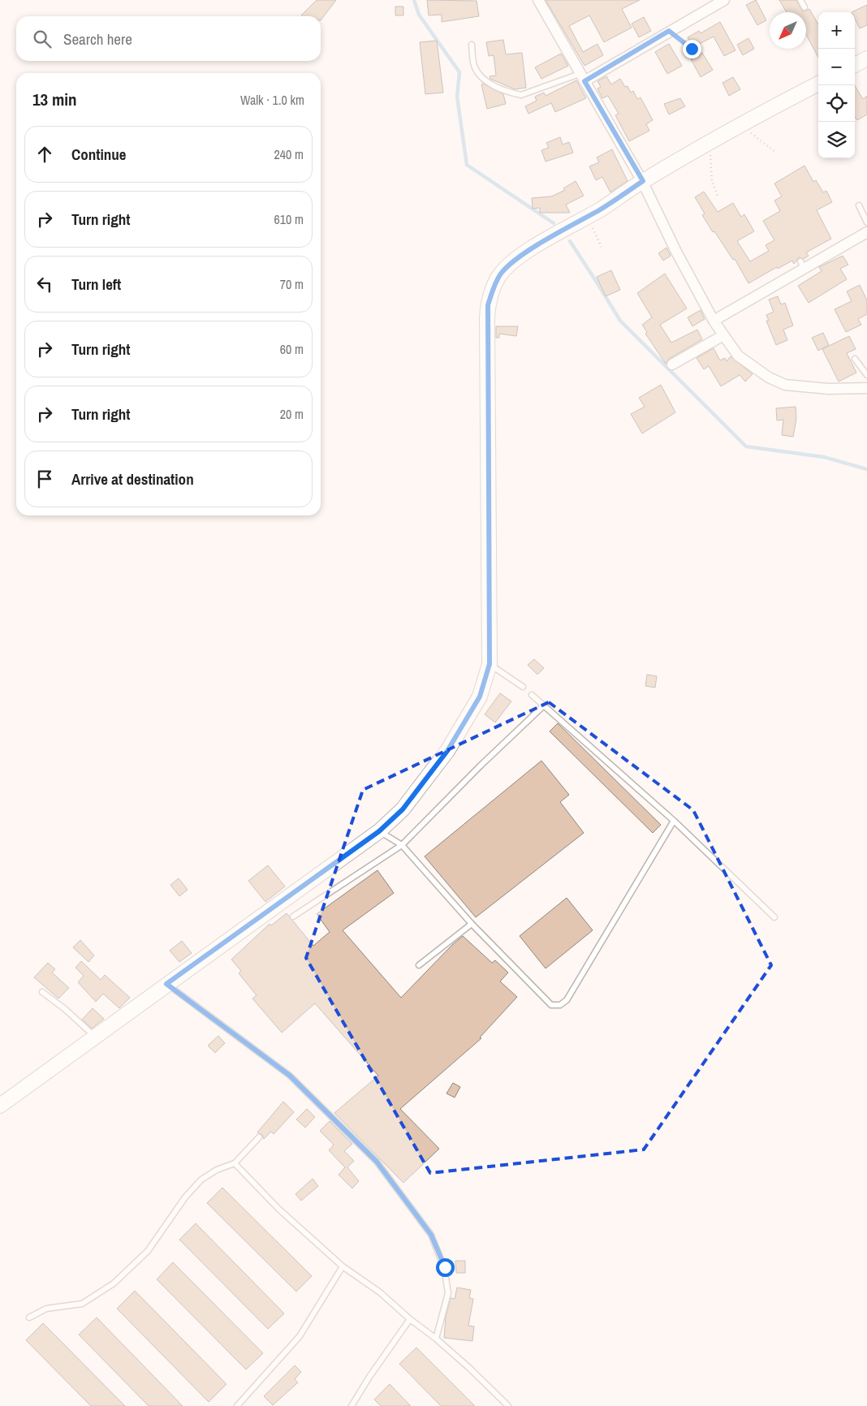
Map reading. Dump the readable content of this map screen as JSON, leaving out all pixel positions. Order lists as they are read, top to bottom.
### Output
{
  "north": "bottom left",
  "page": {
    "map_buttons": ["+", "−"],
    "search": "Search here",
    "heading": ["13 min", "Walk · 1.0 km"],
    "list": [
      ["Continue", "240 m"],
      ["Turn right", "610 m"],
      ["Turn left", "70 m"],
      ["Turn right", "60 m"],
      ["Turn right", "20 m"],
      "Arrive at destination"
    ]
  }
}
